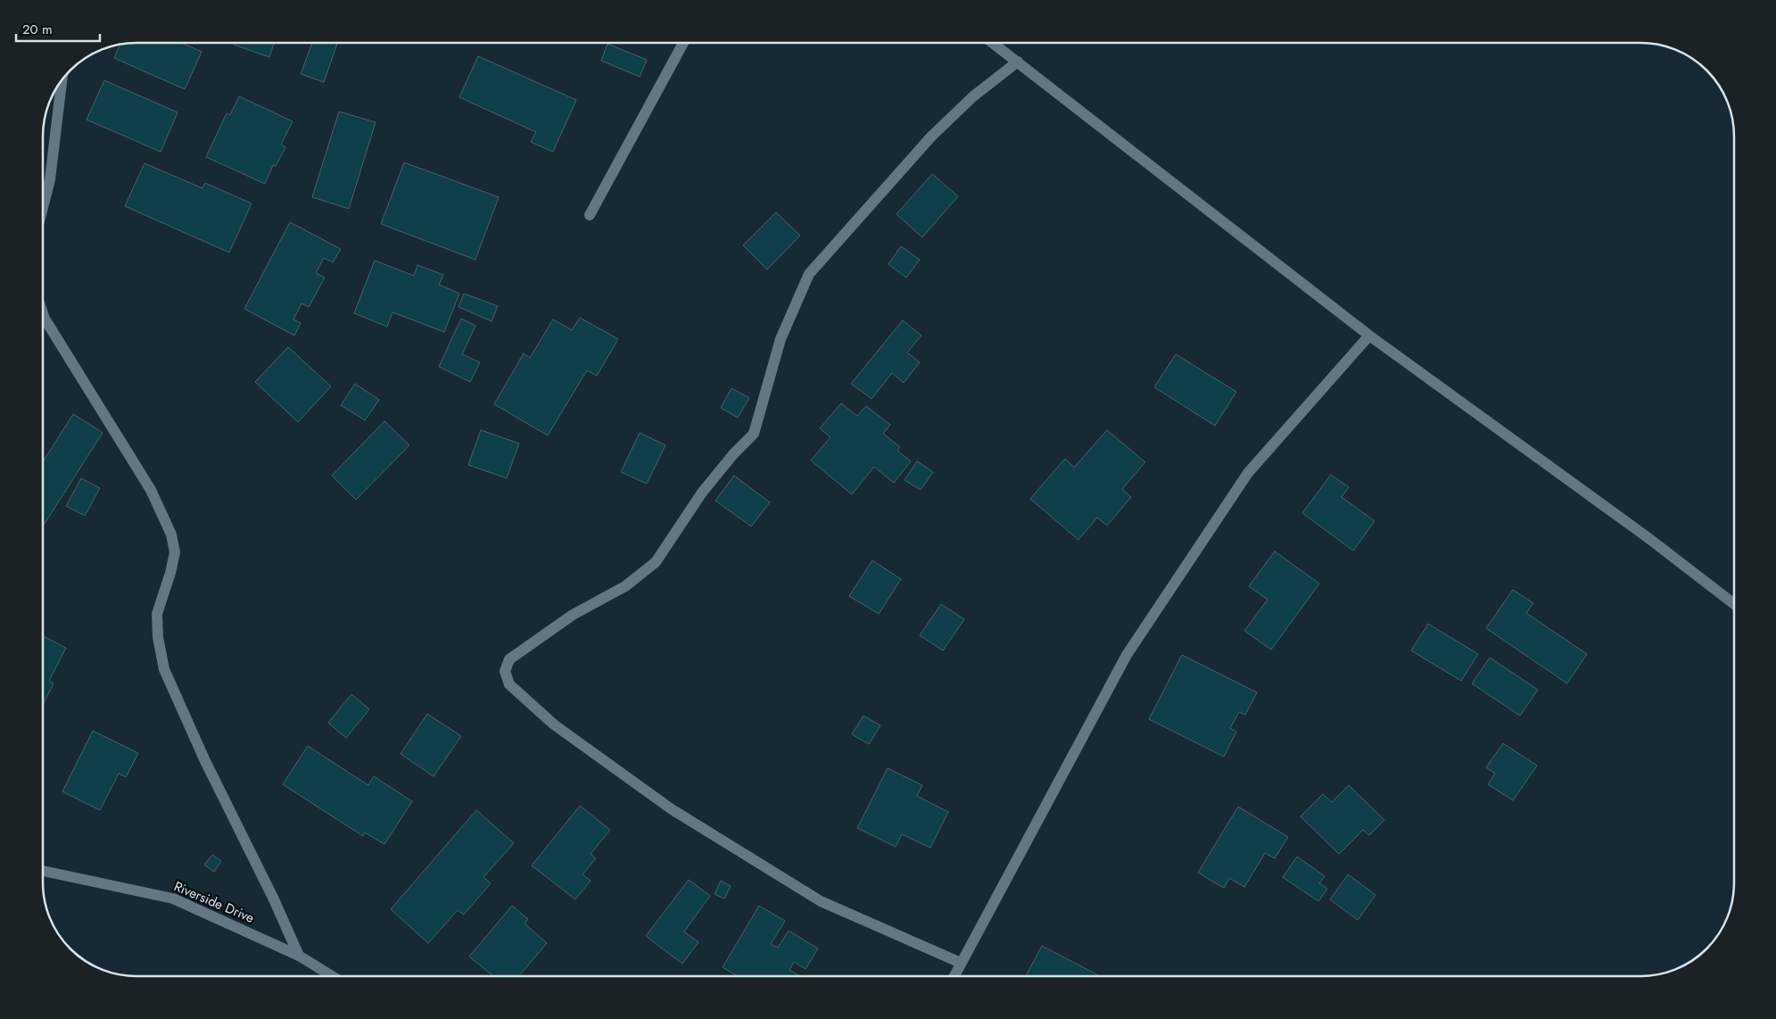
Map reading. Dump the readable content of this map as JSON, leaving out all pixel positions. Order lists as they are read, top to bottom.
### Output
{
  "streets": {
    "street": ["Riverside Drive"]
  },
  "scale_bar": "20 m"
}
